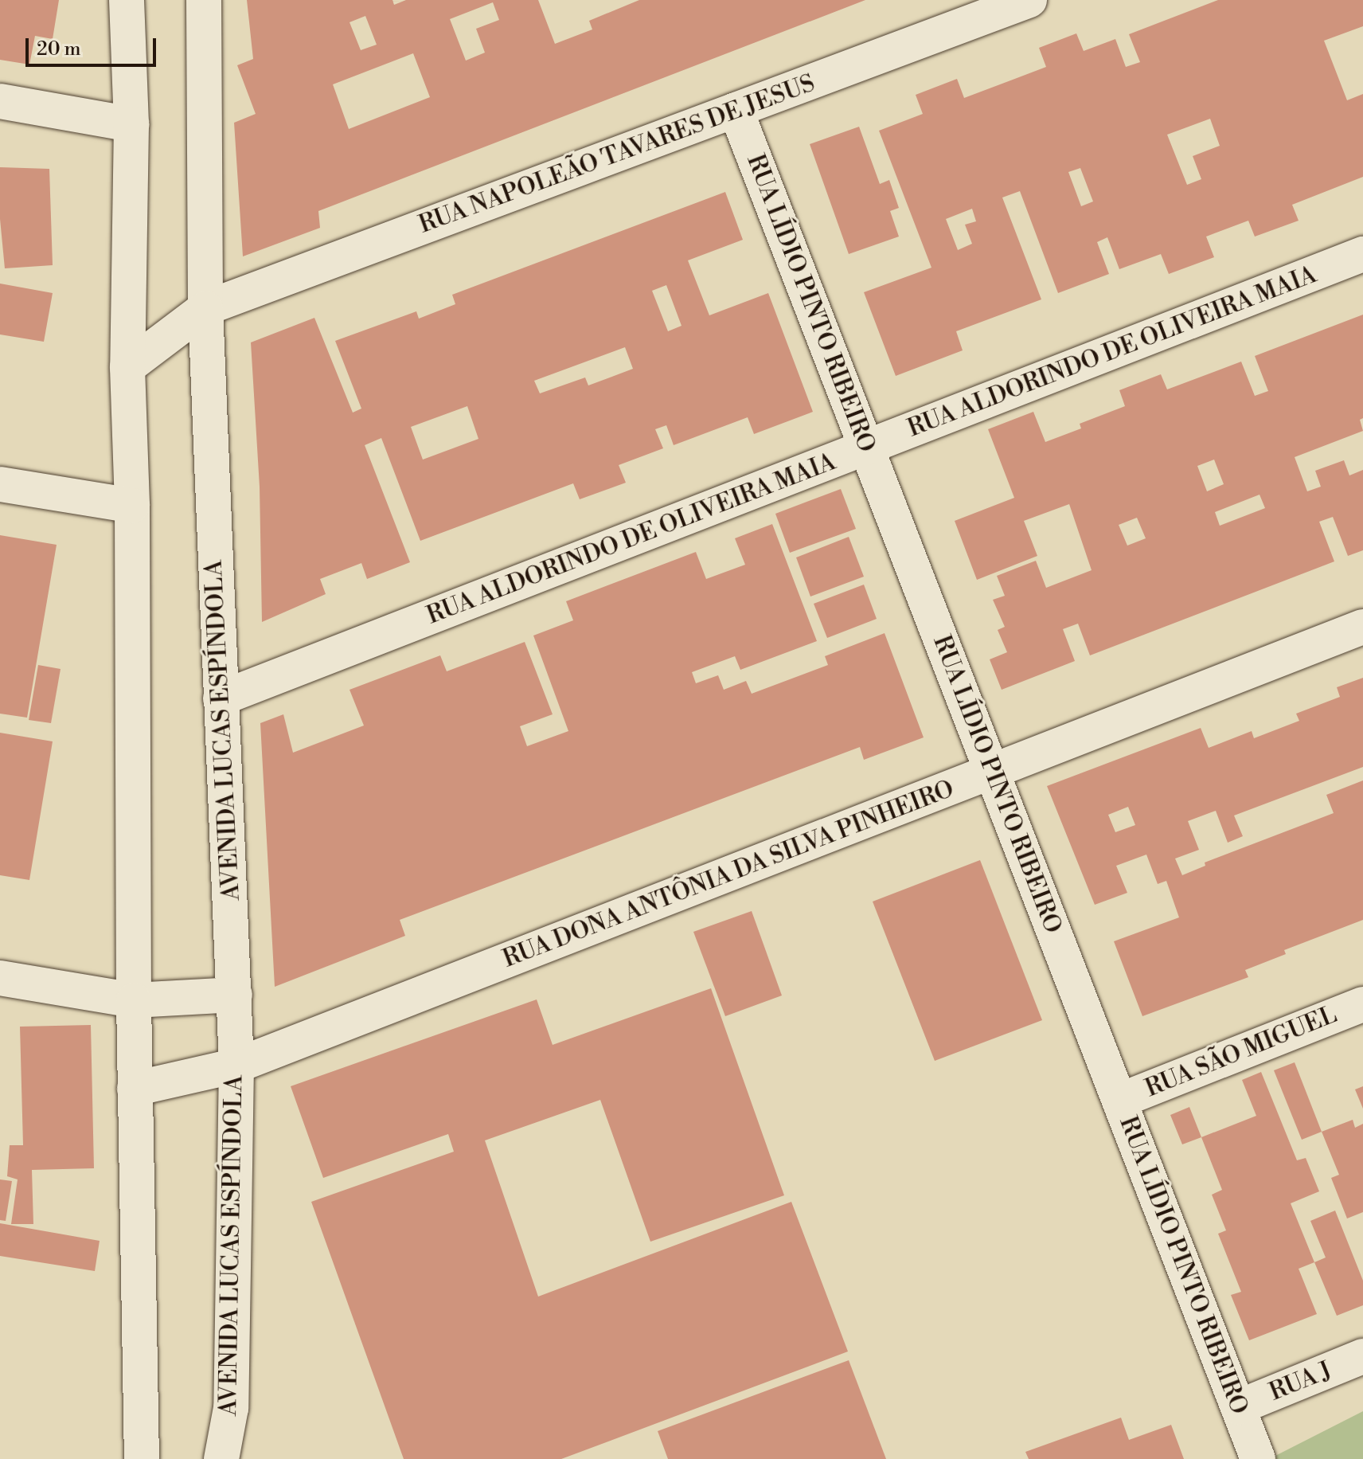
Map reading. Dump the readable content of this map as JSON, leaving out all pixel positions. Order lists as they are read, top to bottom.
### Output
{
  "streets": {
    "street": [
      "RUA NAPOLEÃO TAVARES DE JESUS",
      "RUA LÍDIO PINTO RIBEIRO",
      "RUA ALDORINDO DE OLIVEIRA MAIA",
      "AVENIDA LUCAS ESPÍNDOLA",
      "RUA DONA ANTÔNIA DA SILVA PINHEIRO",
      "RUA SÃO MIGUEL",
      "RUA J"
    ]
  },
  "crossings": [
    ["RUA NAPOLEÃO TAVARES DE JESUS", "RUA LÍDIO PINTO RIBEIRO"],
    ["RUA NAPOLEÃO TAVARES DE JESUS", "AVENIDA LUCAS ESPÍNDOLA"],
    ["RUA LÍDIO PINTO RIBEIRO", "RUA ALDORINDO DE OLIVEIRA MAIA"],
    ["RUA LÍDIO PINTO RIBEIRO", "RUA DONA ANTÔNIA DA SILVA PINHEIRO"],
    ["RUA LÍDIO PINTO RIBEIRO", "RUA SÃO MIGUEL"],
    ["RUA LÍDIO PINTO RIBEIRO", "RUA J"],
    ["RUA ALDORINDO DE OLIVEIRA MAIA", "AVENIDA LUCAS ESPÍNDOLA"],
    ["AVENIDA LUCAS ESPÍNDOLA", "RUA DONA ANTÔNIA DA SILVA PINHEIRO"]
  ],
  "scale_bar": "20 m"
}
